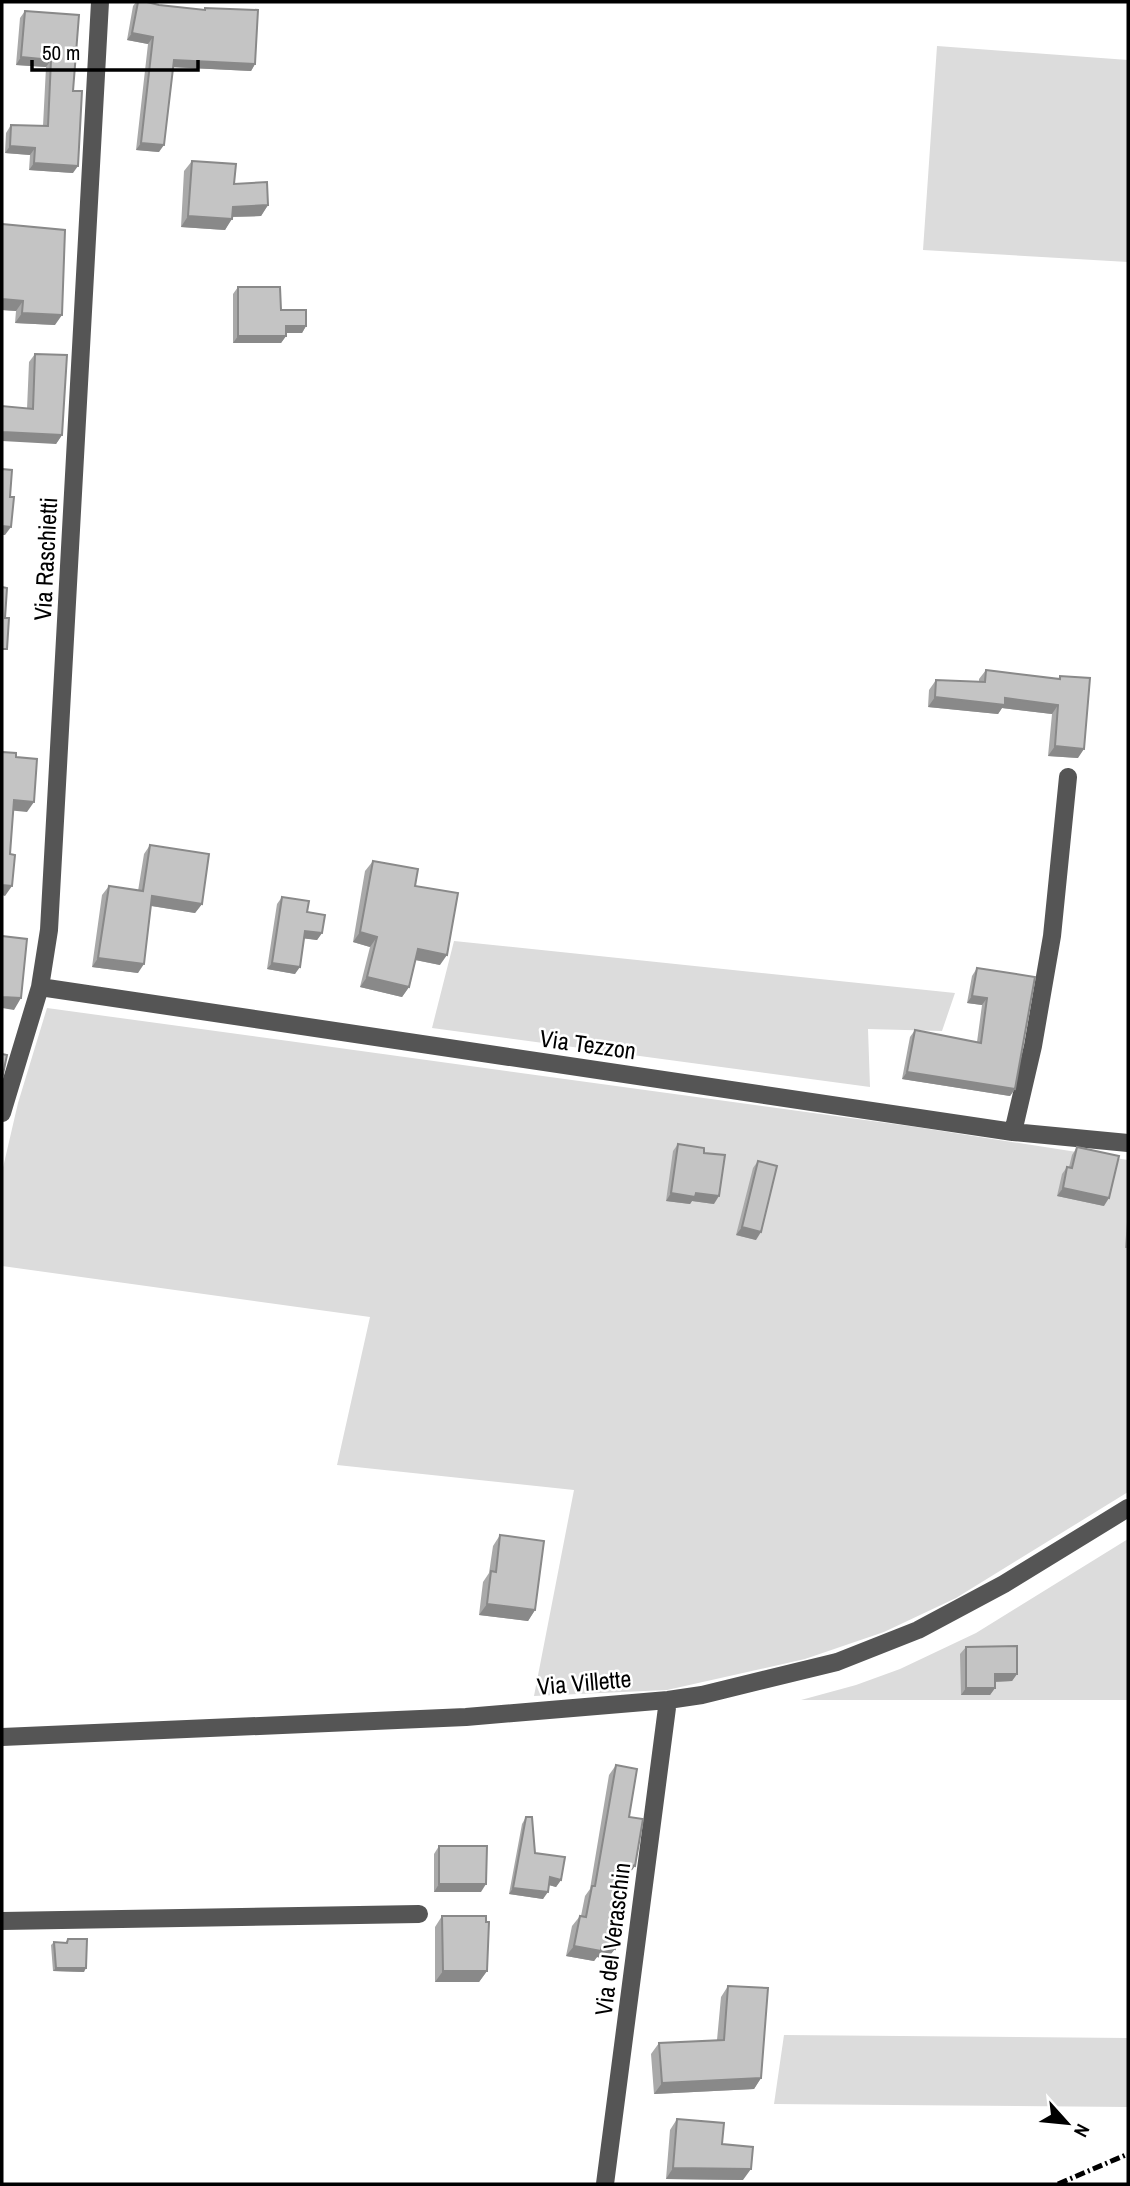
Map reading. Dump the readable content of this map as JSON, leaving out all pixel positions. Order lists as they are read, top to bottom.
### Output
{
  "streets": {
    "street": [
      "Via Raschietti",
      "Via Tezzon",
      "Via Villette",
      "Via del Veraschin"
    ]
  },
  "crossings": [
    ["Via Raschietti", "Via Tezzon"],
    ["Via Villette", "Via del Veraschin"]
  ],
  "scale_bar": "50 m",
  "north": "bottom right"
}
